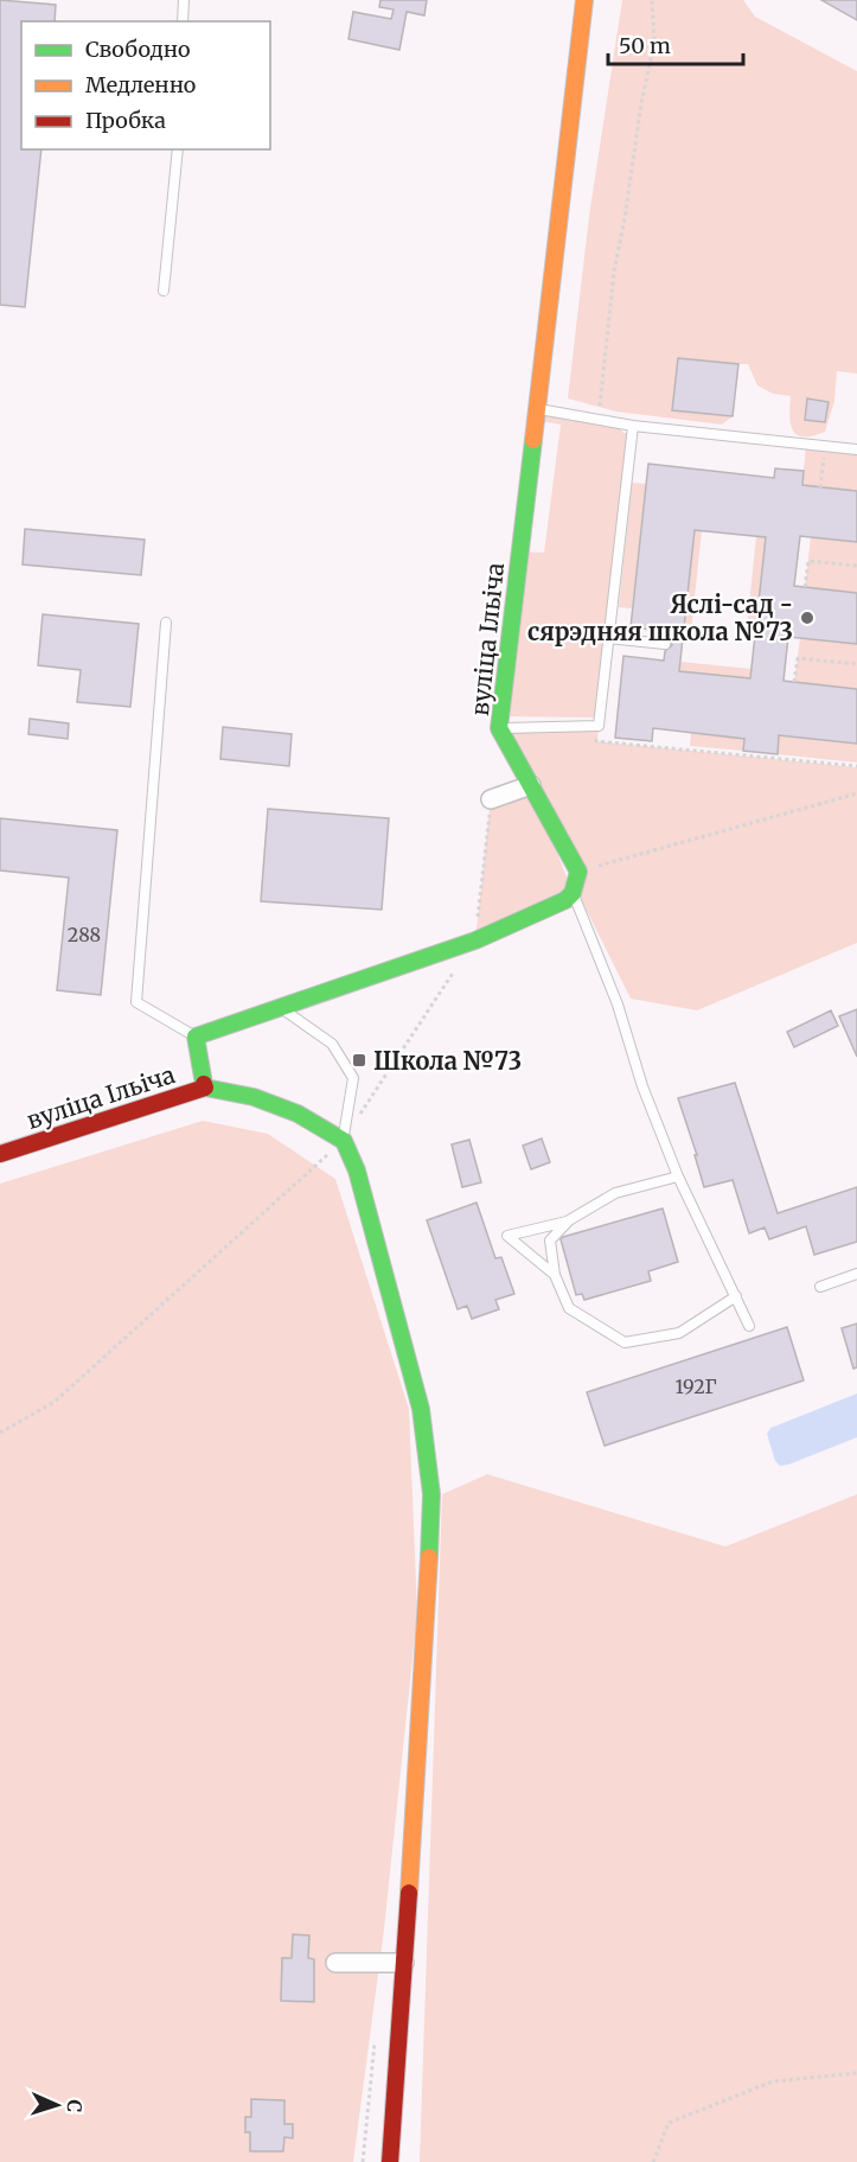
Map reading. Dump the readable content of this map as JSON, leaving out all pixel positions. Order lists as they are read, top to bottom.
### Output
{
  "streets": {
    "street": ["вуліца Ільіча"]
  },
  "places": {
    "other": ["Яслі-сад - сярэдняя школа №73"],
    "transit": ["Школа №73"]
  },
  "house_numbers": ["288", "192Г"],
  "legend": ["Свободно", "Медленно", "Пробка"],
  "scale_bar": "50 m",
  "north": "right"
}
